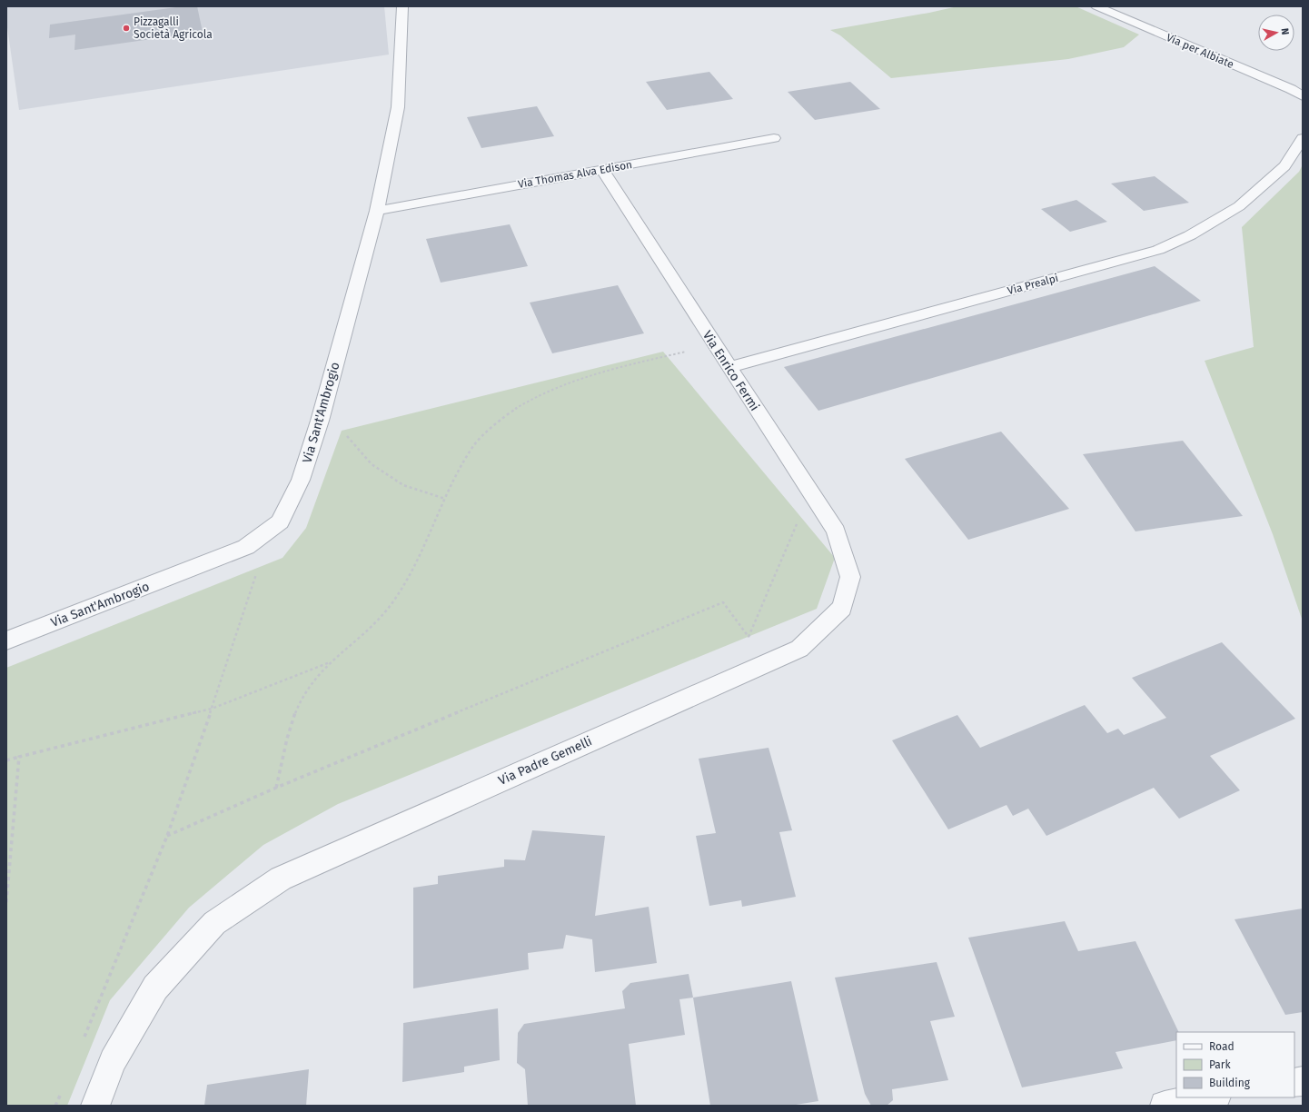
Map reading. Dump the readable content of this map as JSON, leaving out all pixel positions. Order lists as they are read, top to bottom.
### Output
{
  "streets": {
    "street": [
      "Via per Albiate",
      "Via Thomas Alva Edison",
      "Via Prealpi",
      "Via Enrico Fermi",
      "Via Sant'Ambrogio",
      "Via Padre Gemelli"
    ]
  },
  "crossings": [
    ["Via Thomas Alva Edison", "Via Enrico Fermi"],
    ["Via Thomas Alva Edison", "Via Sant'Ambrogio"],
    ["Via Prealpi", "Via Enrico Fermi"],
    ["Via Enrico Fermi", "Via Padre Gemelli"]
  ],
  "places": ["Pizzagalli Società Agricola"],
  "legend": ["Road", "Park", "Building"],
  "north": "right"
}
